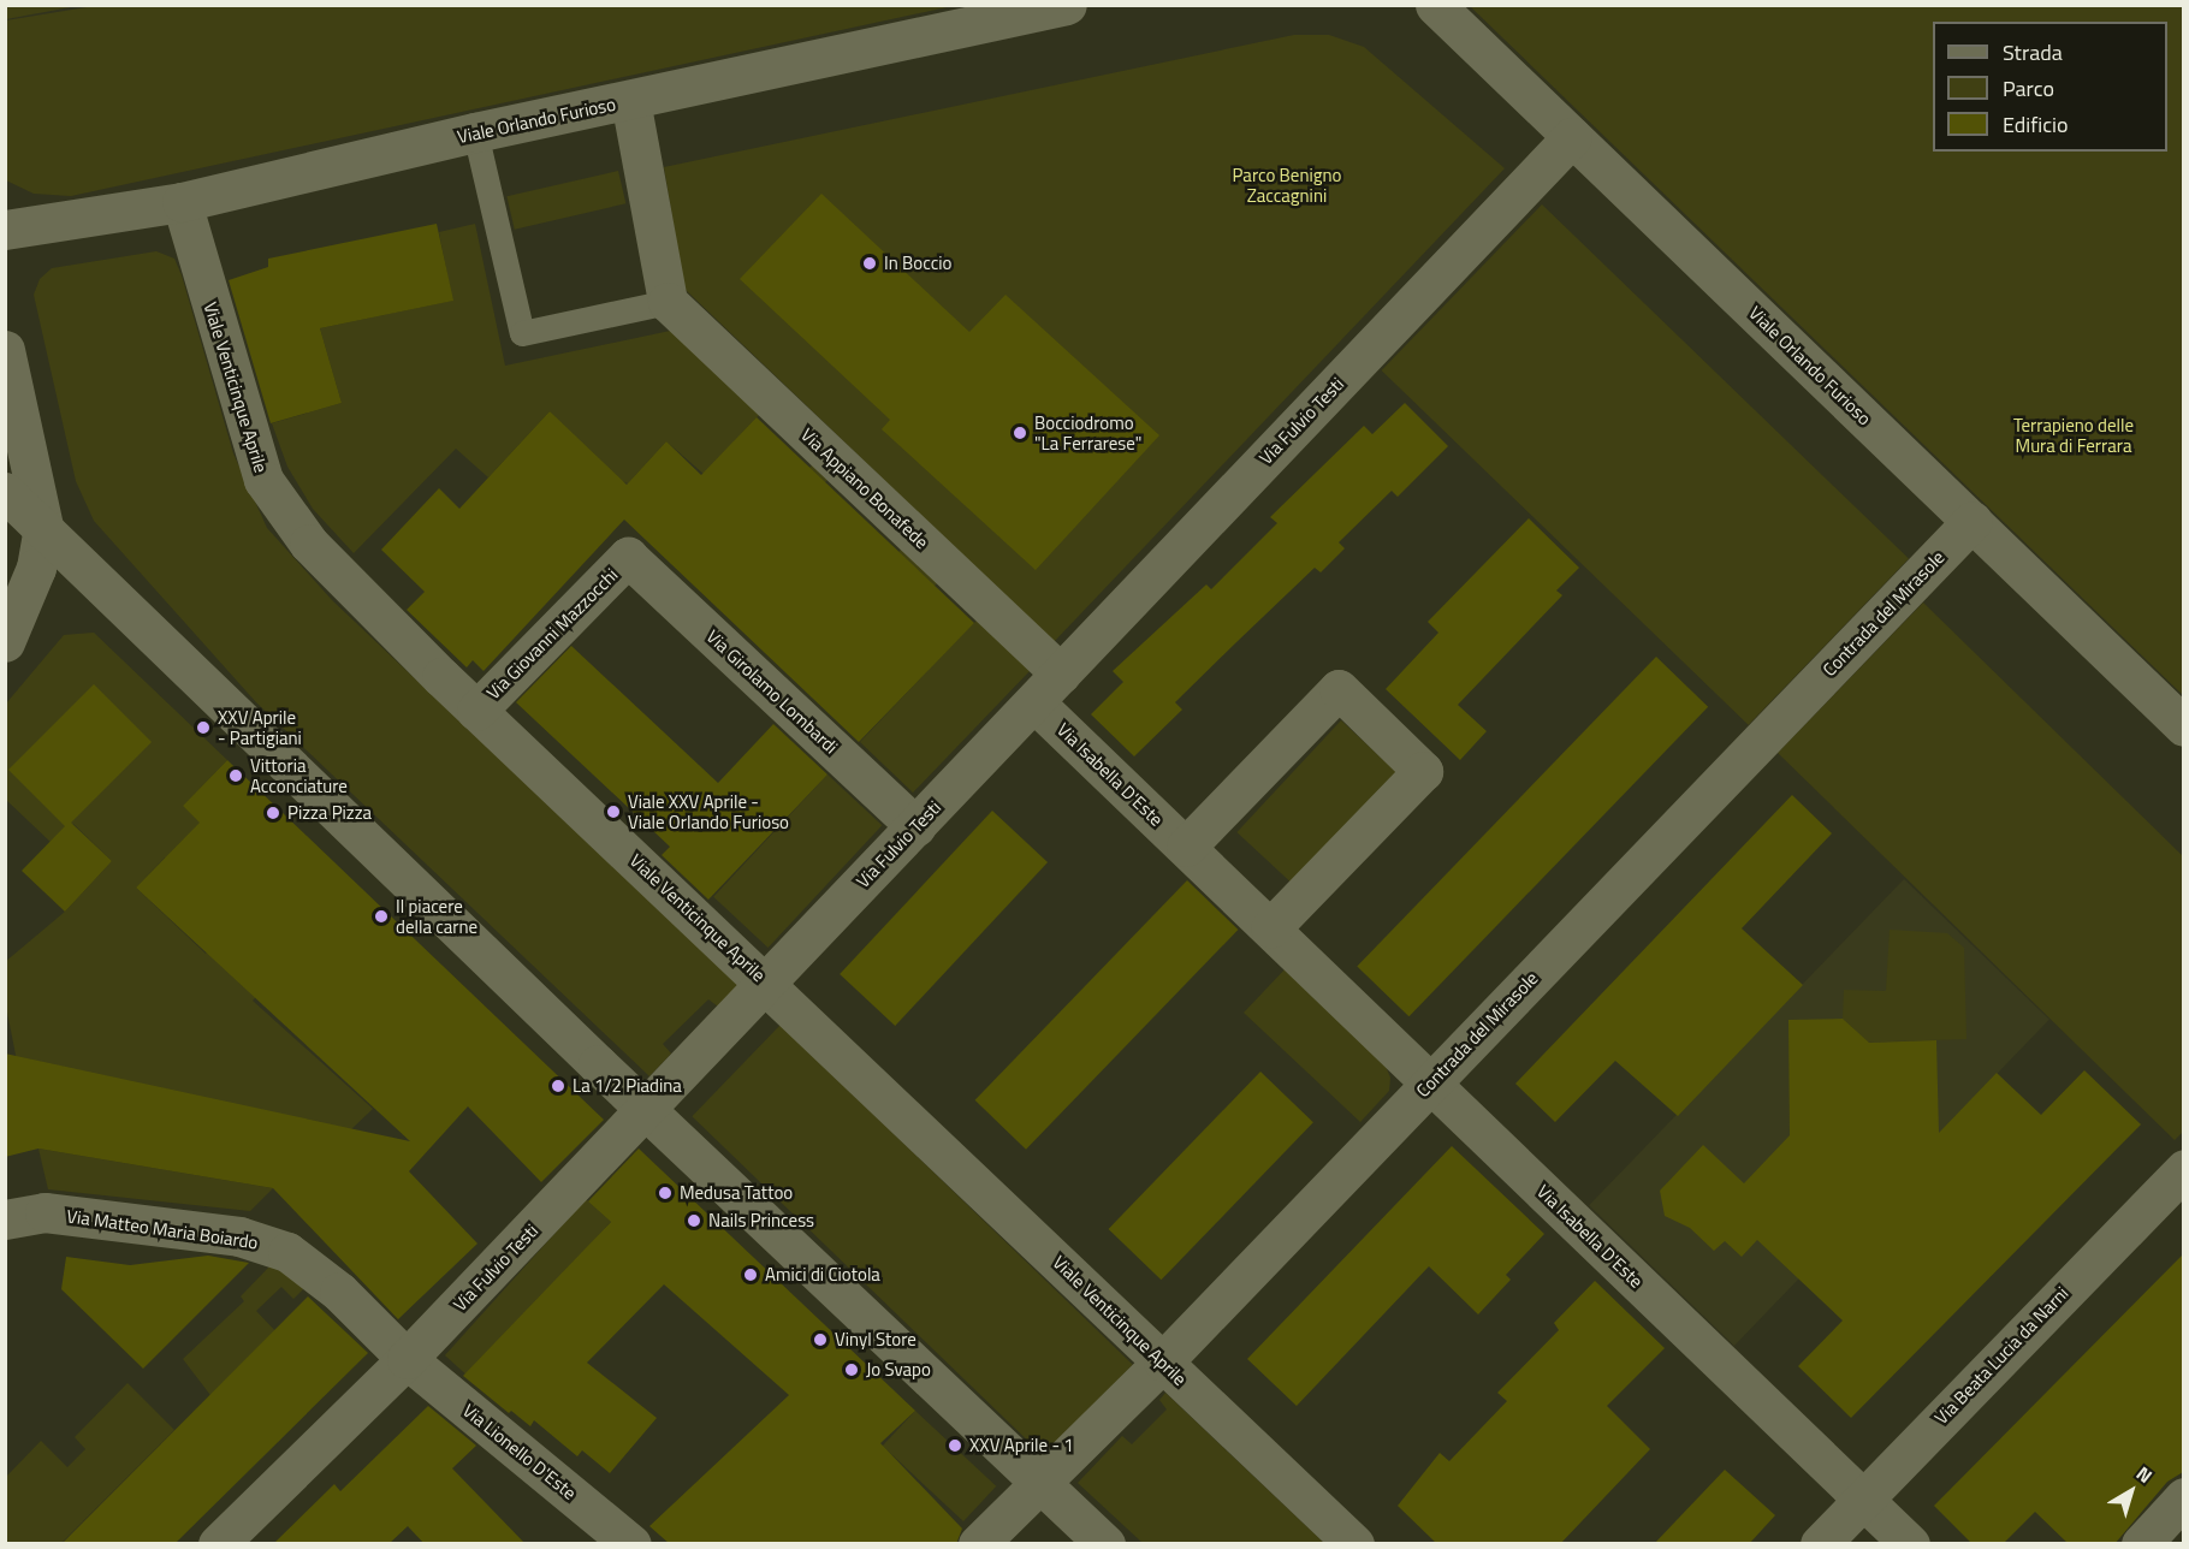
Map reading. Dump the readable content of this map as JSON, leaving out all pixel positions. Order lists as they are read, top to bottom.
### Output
{
  "streets": {
    "street": [
      "Viale Orlando Furioso",
      "Viale Venticinque Aprile",
      "Via Fulvio Testi",
      "Via Appiano Bonafede",
      "Contrada del Mirasole",
      "Via Giovanni Mazzocchi",
      "Via Girolamo Lombardi",
      "Via Isabella D'Este",
      "Via Matteo Maria Boiardo",
      "Via Beata Lucia da Narni",
      "Via Lionello D'Este"
    ]
  },
  "crossings": [
    ["Viale Orlando Furioso", "Viale Venticinque Aprile"],
    ["Viale Orlando Furioso", "Via Fulvio Testi"],
    ["Viale Orlando Furioso", "Contrada del Mirasole"],
    ["Viale Venticinque Aprile", "Via Fulvio Testi"],
    ["Viale Venticinque Aprile", "Contrada del Mirasole"],
    ["Viale Venticinque Aprile", "Via Giovanni Mazzocchi"],
    ["Via Fulvio Testi", "Via Appiano Bonafede"],
    ["Via Fulvio Testi", "Via Girolamo Lombardi"],
    ["Via Fulvio Testi", "Via Isabella D'Este"],
    ["Via Fulvio Testi", "Via Matteo Maria Boiardo"],
    ["Via Fulvio Testi", "Via Lionello D'Este"],
    ["Via Appiano Bonafede", "Via Isabella D'Este"],
    ["Contrada del Mirasole", "Via Isabella D'Este"],
    ["Via Giovanni Mazzocchi", "Via Girolamo Lombardi"],
    ["Via Isabella D'Este", "Via Beata Lucia da Narni"],
    ["Via Matteo Maria Boiardo", "Via Lionello D'Este"]
  ],
  "parks": ["Parco Benigno Zaccagnini", "Terrapieno delle Mura di Ferrara"],
  "places": [
    "In Boccio",
    "Bocciodromo \"La Ferrarese\"",
    "XXV Aprile - Partigiani",
    "Vittoria Acconciature",
    "Viale XXV Aprile - Viale Orlando Furioso",
    "Pizza Pizza",
    "Il piacere della carne",
    "La 1/2 Piadina",
    "Medusa Tattoo",
    "Nails Princess",
    "Amici di Ciotola",
    "Vinyl Store",
    "Jo Svapo",
    "XXV Aprile - 1"
  ],
  "legend": ["Strada", "Parco", "Edificio"],
  "north": "top right"
}
